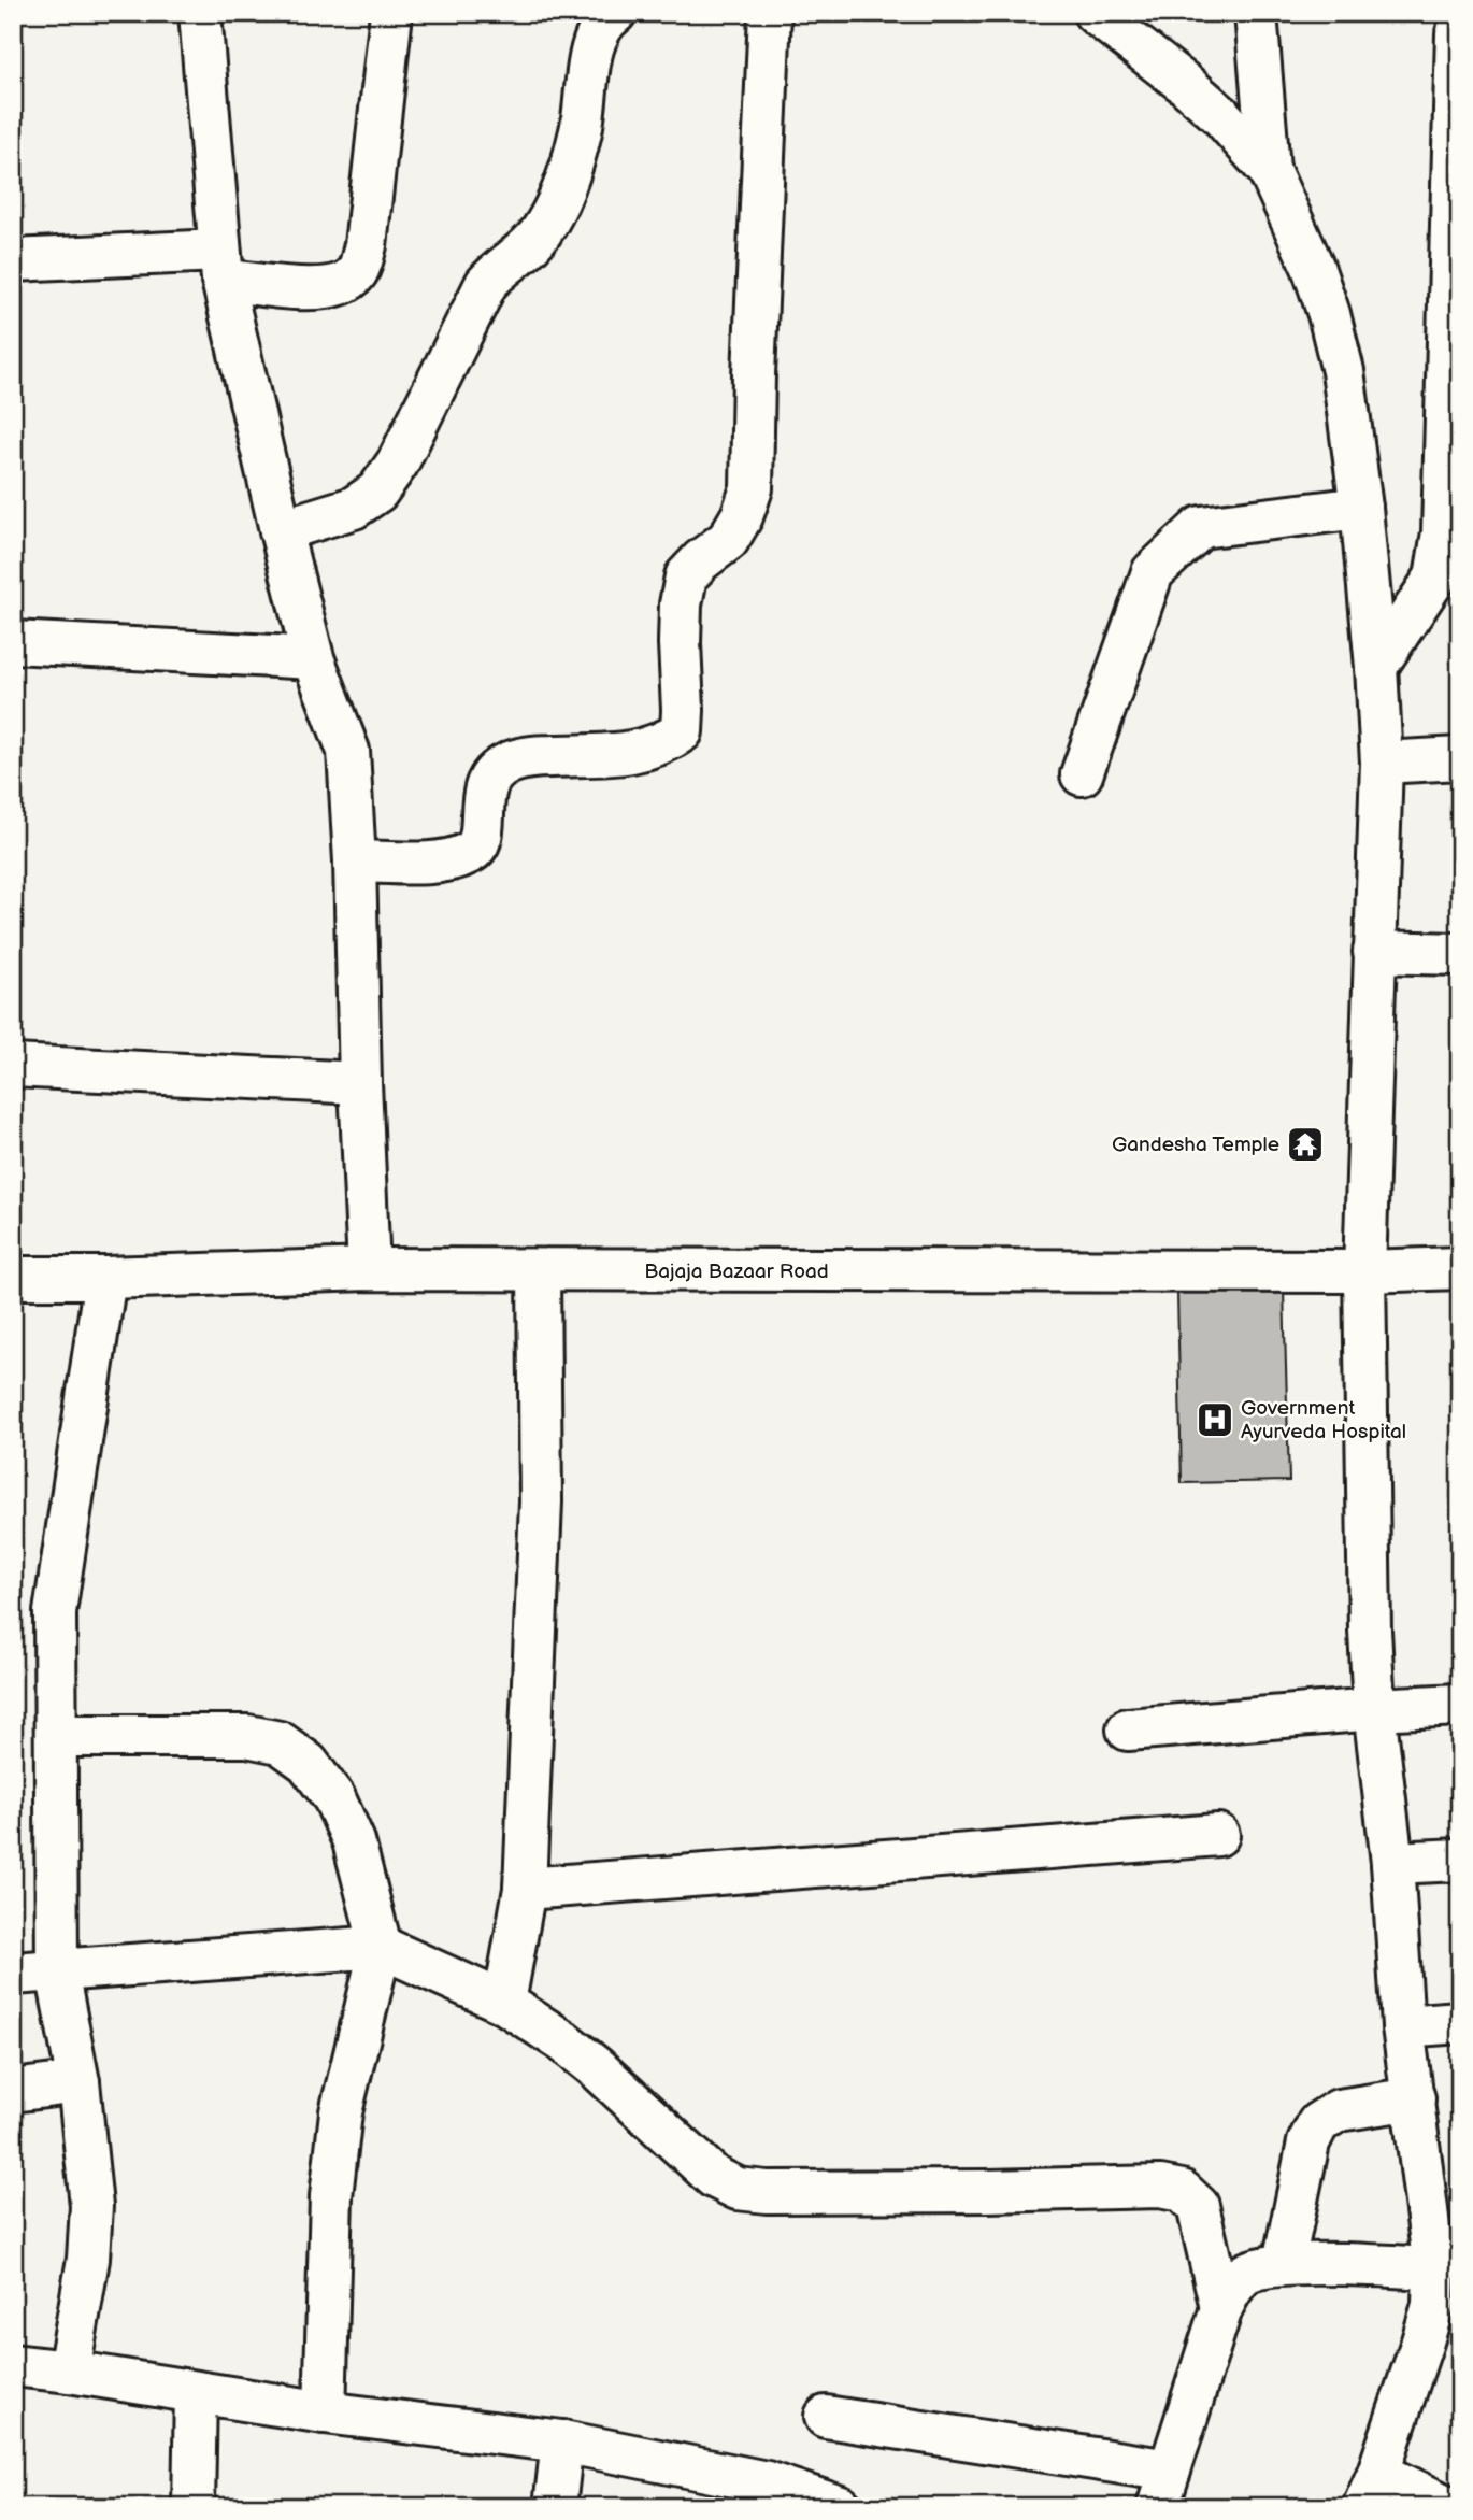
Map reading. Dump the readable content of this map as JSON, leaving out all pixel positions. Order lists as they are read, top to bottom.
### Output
{
  "streets": {
    "street": ["Bajaja Bazaar Road"]
  },
  "places": {
    "temple": ["Gandesha Temple"],
    "hospital": ["Government Ayurveda Hospital"]
  }
}
